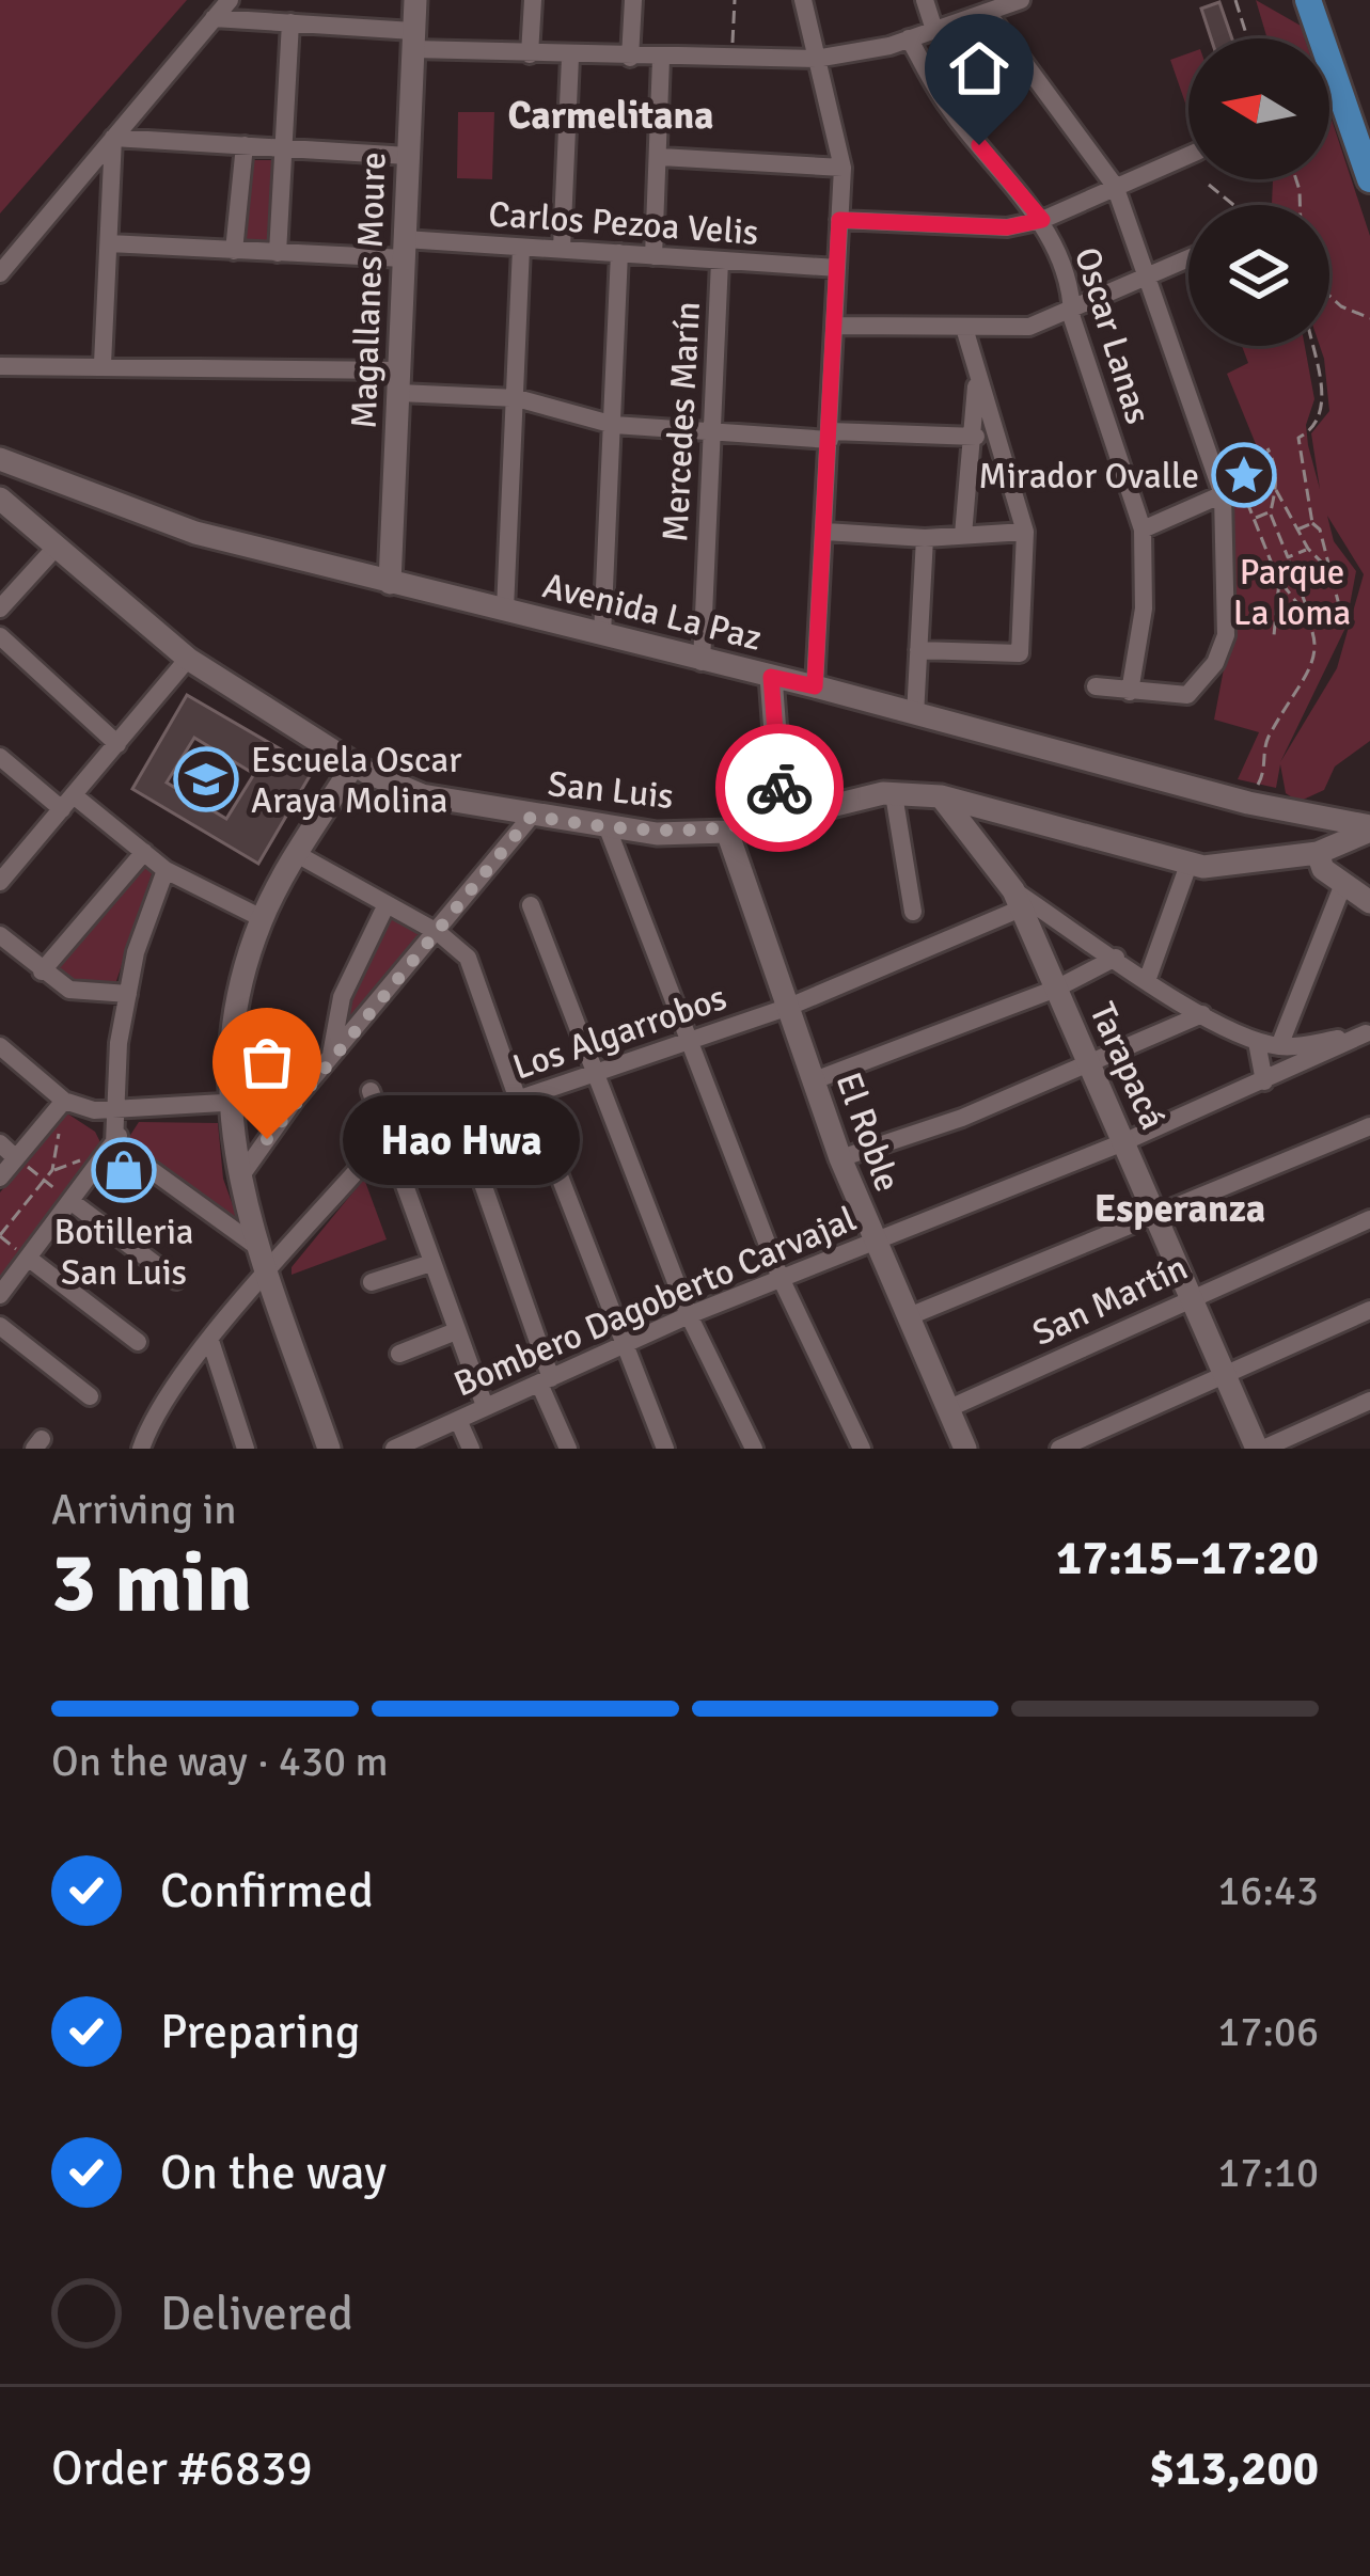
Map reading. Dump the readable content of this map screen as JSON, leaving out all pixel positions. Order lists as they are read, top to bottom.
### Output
{
  "streets": {
    "street": [
      "Carlos Pezoa Velis",
      "Magallanes Moure",
      "Oscar Lanas",
      "Mercedes Marín",
      "Avenida La Paz",
      "San Luis",
      "Los Algarrobos",
      "Tarapacá",
      "El Roble",
      "San Martín",
      "Bombero Dagoberto Carvajal"
    ]
  },
  "crossings": [
    ["Carlos Pezoa Velis", "Magallanes Moure"],
    ["Carlos Pezoa Velis", "Mercedes Marín"],
    ["Magallanes Moure", "Avenida La Paz"],
    ["Mercedes Marín", "Avenida La Paz"],
    ["Avenida La Paz", "San Luis"],
    ["San Luis", "Tarapacá"],
    ["San Luis", "El Roble"],
    ["Los Algarrobos", "Tarapacá"],
    ["Los Algarrobos", "El Roble"],
    ["Tarapacá", "San Martín"],
    ["Tarapacá", "Bombero Dagoberto Carvajal"],
    ["El Roble", "San Martín"],
    ["El Roble", "Bombero Dagoberto Carvajal"]
  ],
  "districts": ["Carmelitana", "Esperanza"],
  "parks": ["Parque La loma"],
  "places": {
    "place": ["Mirador Ovalle"],
    "school or university": ["Escuela Oscar Araya Molina"],
    "other": ["Hao Hwa"],
    "shop": ["Botilleria San Luis"]
  },
  "north": "left",
  "page": {
    "bubble": "Hao Hwa",
    "heading": ["3 min", "Arriving in", "17:15–17:20"],
    "panel": ["Order #6839", "$13,200"],
    "bar": "On the way · 430 m",
    "list": [
      ["Confirmed", "16:43"],
      ["Preparing", "17:06"],
      ["On the way", "17:10"],
      "Delivered"
    ]
  }
}
